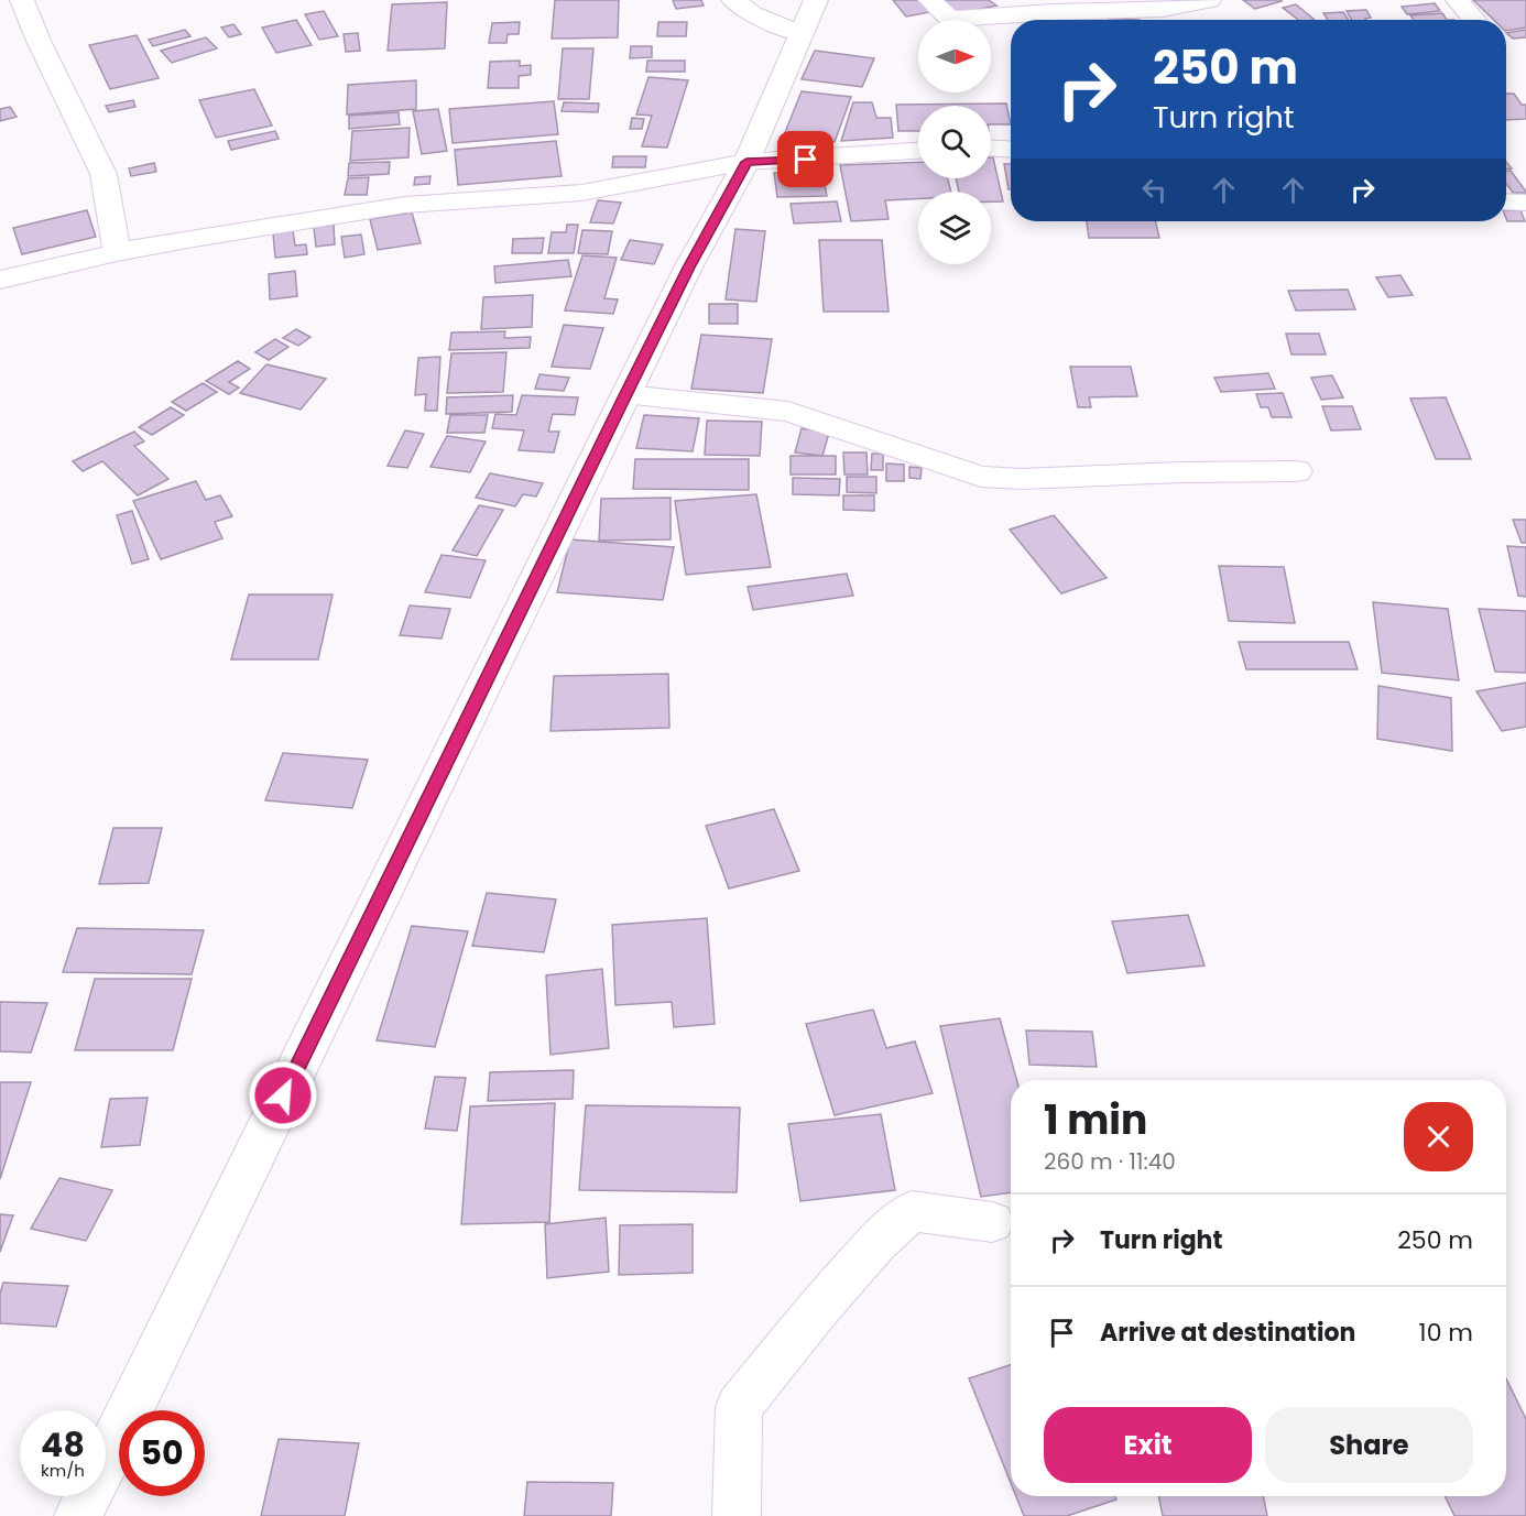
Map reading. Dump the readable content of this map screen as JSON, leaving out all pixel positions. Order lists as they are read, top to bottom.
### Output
{
  "north": "right",
  "page": {
    "turn": ["250 m", "Turn right"],
    "heading": ["1 min", "260 m · 11:40"],
    "list": [
      {
        "name": "Turn right",
        "value": "250 m"
      },
      {
        "name": "Arrive at destination",
        "value": "10 m"
      }
    ],
    "buttons": ["Exit", "Share"],
    "speed": "48 km/h",
    "limit": "50"
  }
}
